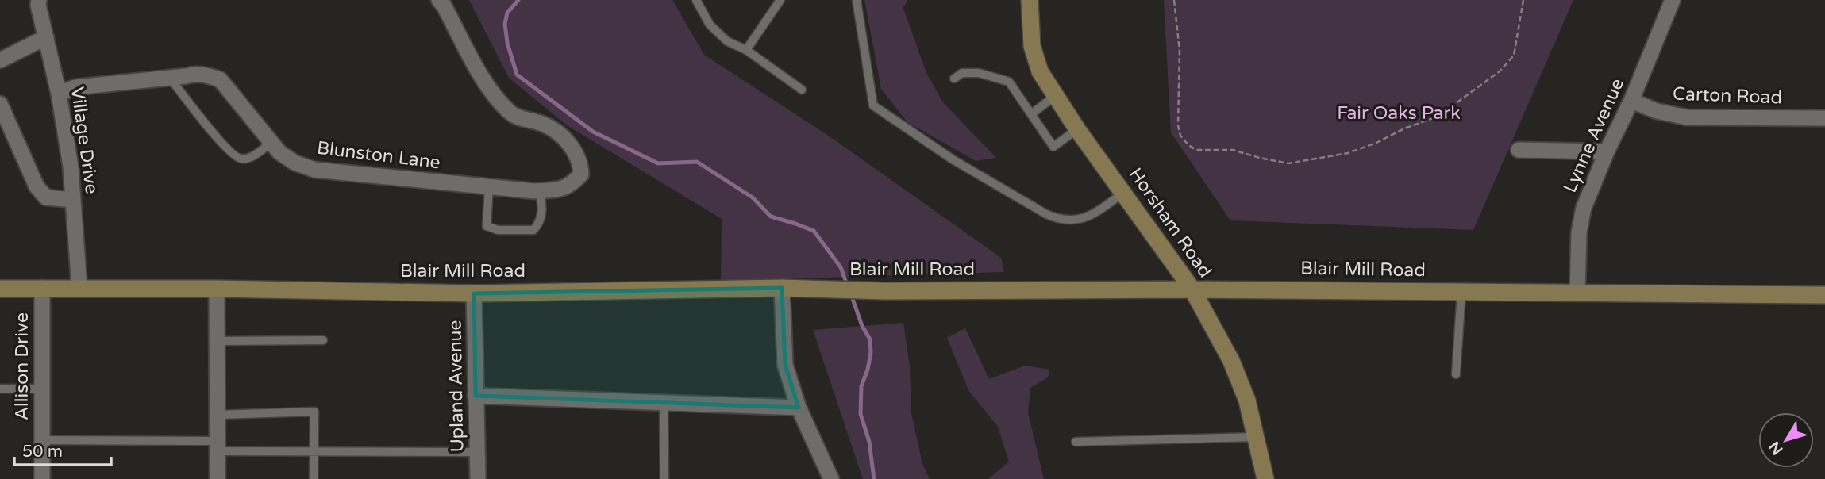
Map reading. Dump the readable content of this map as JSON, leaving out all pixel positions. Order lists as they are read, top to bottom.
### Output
{
  "streets": {
    "main road": ["Horsham Road", "Blair Mill Road"],
    "street": [
      "Carton Road",
      "Lynne Avenue",
      "Village Drive",
      "Blunston Lane",
      "Allison Drive",
      "Upland Avenue"
    ]
  },
  "crossings": [
    ["Carton Road", "Lynne Avenue"],
    ["Lynne Avenue", "Blair Mill Road"],
    ["Village Drive", "Blunston Lane"],
    ["Village Drive", "Blair Mill Road"],
    ["Horsham Road", "Blair Mill Road"],
    ["Blair Mill Road", "Allison Drive"],
    ["Blair Mill Road", "Upland Avenue"]
  ],
  "parks": ["Fair Oaks Park"],
  "scale_bar": "50 m",
  "north": "bottom left"
}
